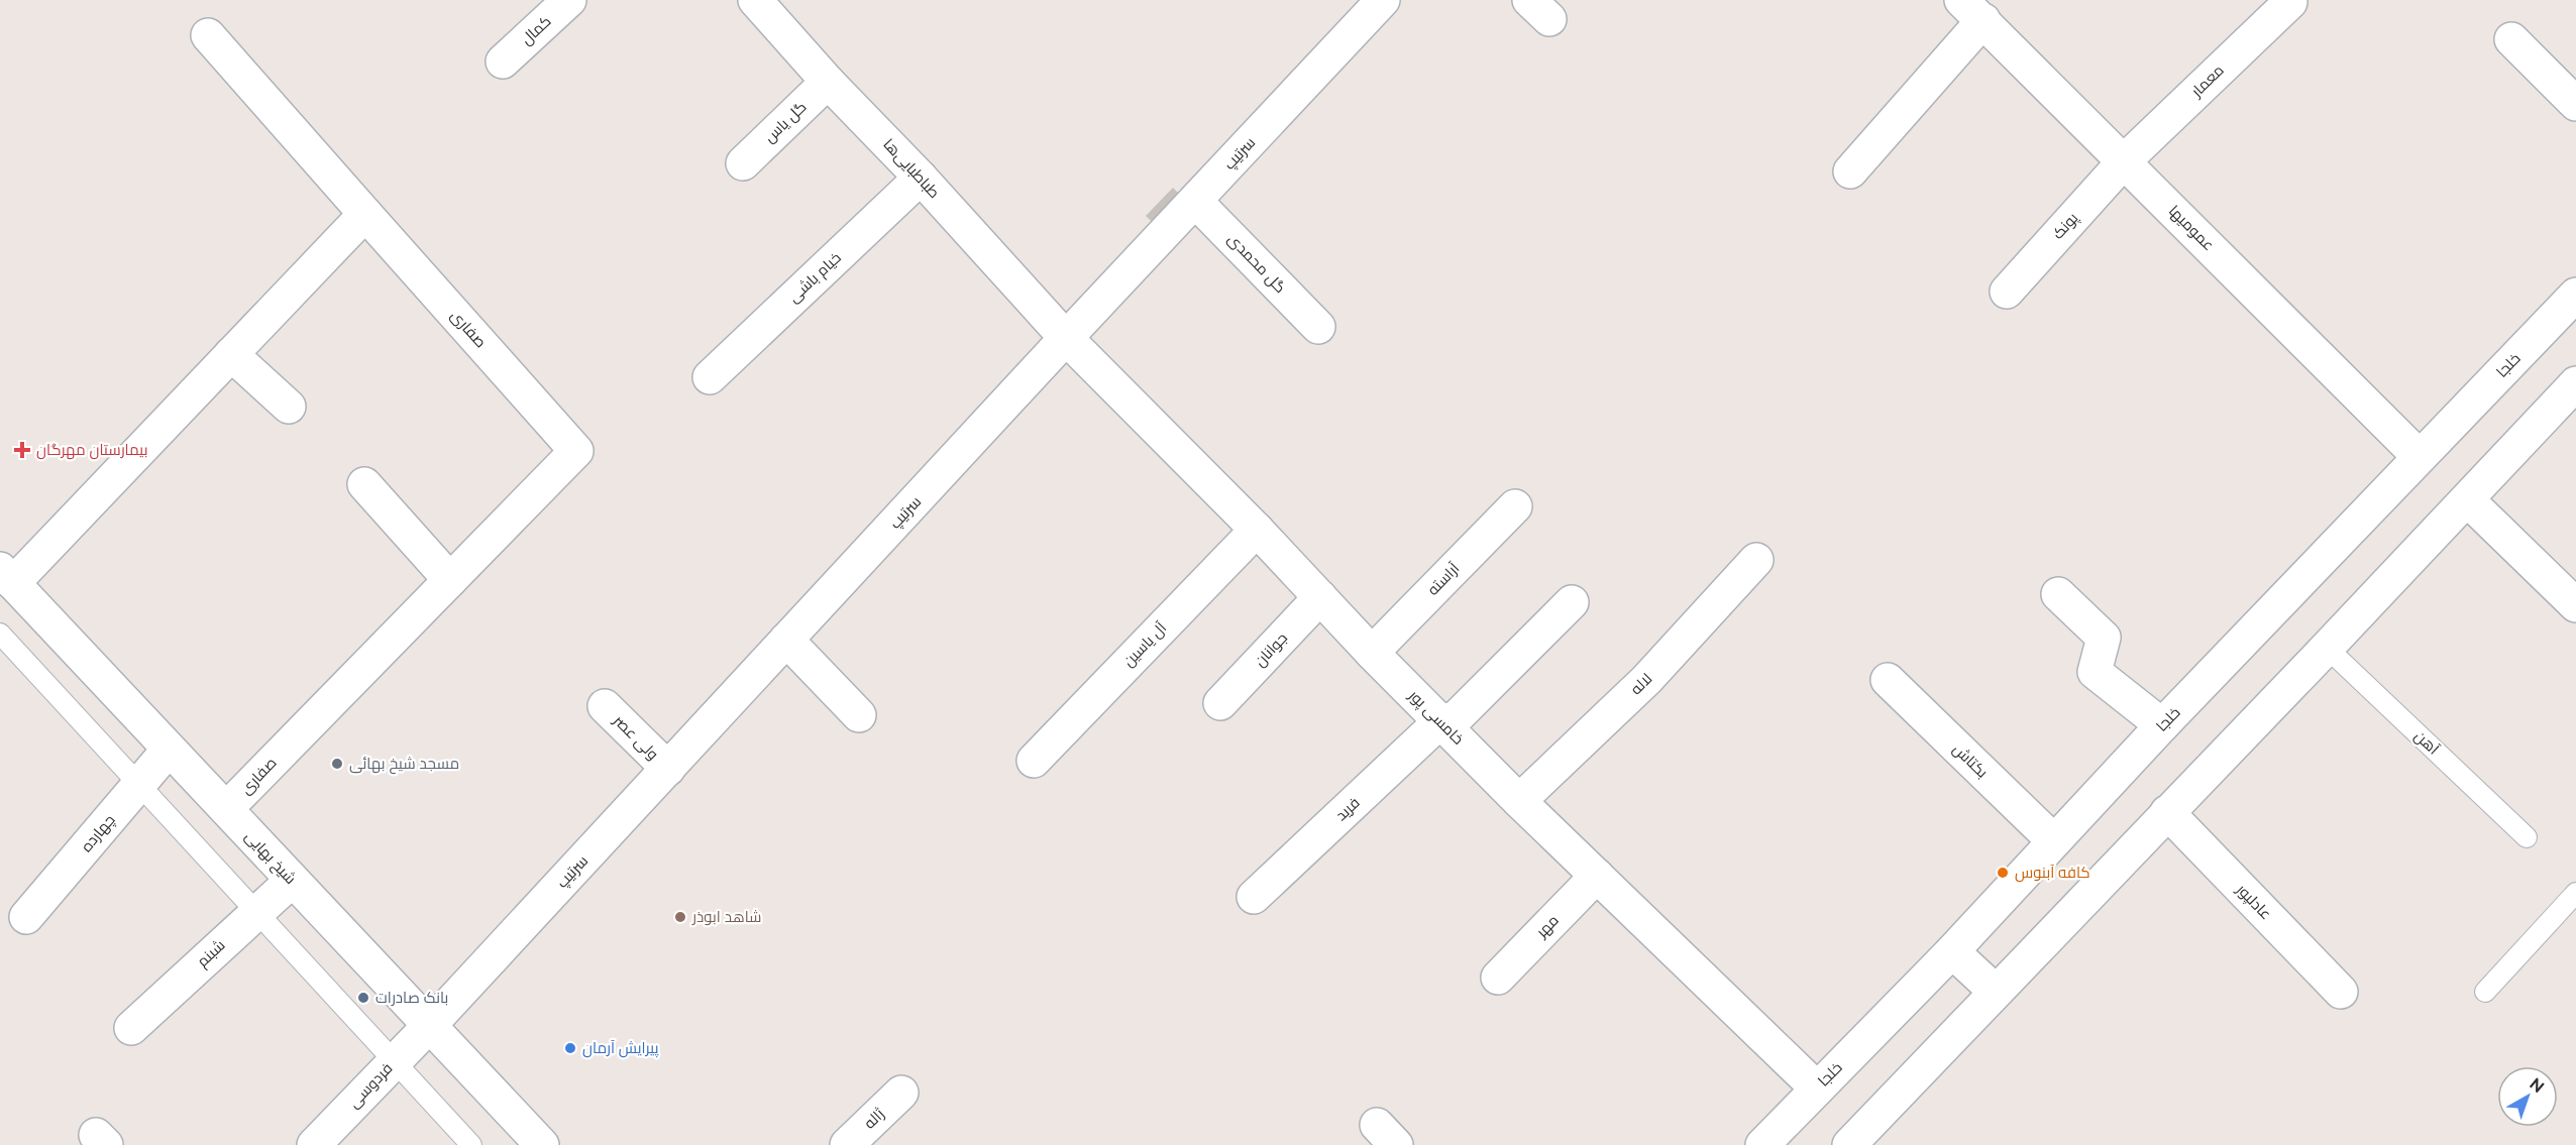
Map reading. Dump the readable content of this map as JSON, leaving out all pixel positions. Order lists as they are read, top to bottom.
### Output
{
  "streets": {
    "street": [
      "کمال",
      "معمار",
      "گل یاس",
      "سرتیپ",
      "طباطبایی‌ها",
      "پونک",
      "عمومیها",
      "گل محمدی",
      "خیام باشی",
      "صفاری",
      "خلجا",
      "آراسته",
      "آل یاسین",
      "جوانان",
      "لاله",
      "خامسی پور",
      "ولی عصر",
      "بکتاش",
      "فرید",
      "چهارده",
      "شیخ بهایی",
      "عادلپور",
      "مهر",
      "شبنم",
      "فردوسی",
      "ژاله"
    ],
    "lane": ["آهن"]
  },
  "crossings": [
    ["معمار", "پونک"],
    ["معمار", "عمومیها"],
    ["گل یاس", "طباطبایی‌ها"],
    ["سرتیپ", "طباطبایی‌ها"],
    ["سرتیپ", "گل محمدی"],
    ["سرتیپ", "خامسی پور"],
    ["سرتیپ", "ولی عصر"],
    ["سرتیپ", "شیخ بهایی"],
    ["سرتیپ", "فردوسی"],
    ["طباطبایی‌ها", "خیام باشی"],
    ["طباطبایی‌ها", "خامسی پور"],
    ["پونک", "عمومیها"],
    ["عمومیها", "خلجا"],
    ["صفاری", "شیخ بهایی"],
    ["خلجا", "خامسی پور"],
    ["خلجا", "بکتاش"],
    ["آراسته", "خامسی پور"],
    ["آل یاسین", "خامسی پور"],
    ["جوانان", "خامسی پور"],
    ["لاله", "خامسی پور"],
    ["خامسی پور", "فرید"],
    ["خامسی پور", "مهر"],
    ["چهارده", "شیخ بهایی"],
    ["شیخ بهایی", "شبنم"],
    ["شیخ بهایی", "فردوسی"]
  ],
  "places": {
    "health": ["بیمارستان مهرگان"],
    "other": [
      "مسجد شیخ بهائی",
      "کافه آبنوس",
      "شاهد ابوذر",
      "بانک صادرات",
      "پیرایش آرمان"
    ]
  },
  "north": "top right"
}
